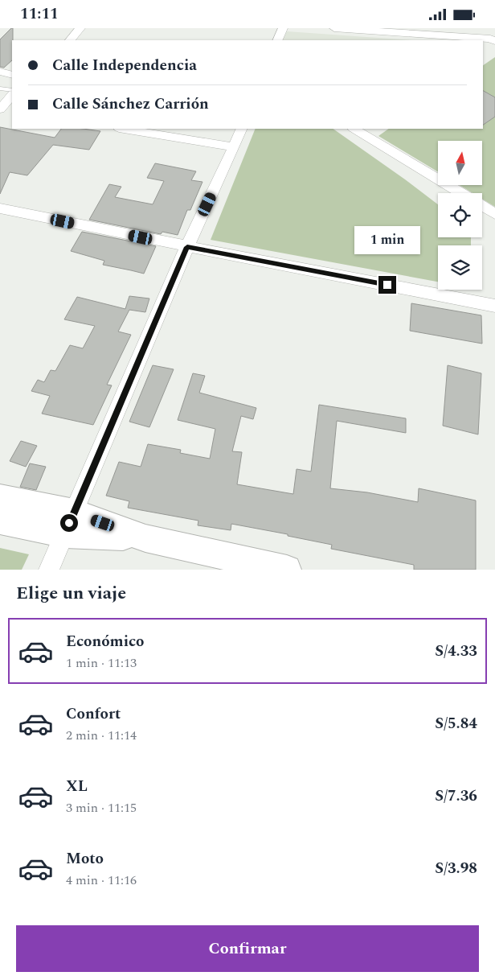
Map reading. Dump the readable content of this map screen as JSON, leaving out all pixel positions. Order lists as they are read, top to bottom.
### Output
{
  "north": "top",
  "page": {
    "status": "11:11",
    "banner": ["Calle Independencia", "Calle Sánchez Carrión"],
    "bubble": "1 min",
    "heading": "Elige un viaje",
    "list": [
      {
        "name": "Económico",
        "note": "1 min · 11:13",
        "value": "S/4.33"
      },
      {
        "name": "Confort",
        "note": "2 min · 11:14",
        "value": "S/5.84"
      },
      {
        "name": "XL",
        "note": "3 min · 11:15",
        "value": "S/7.36"
      },
      {
        "name": "Moto",
        "note": "4 min · 11:16",
        "value": "S/3.98"
      }
    ],
    "buttons": "Confirmar"
  }
}
